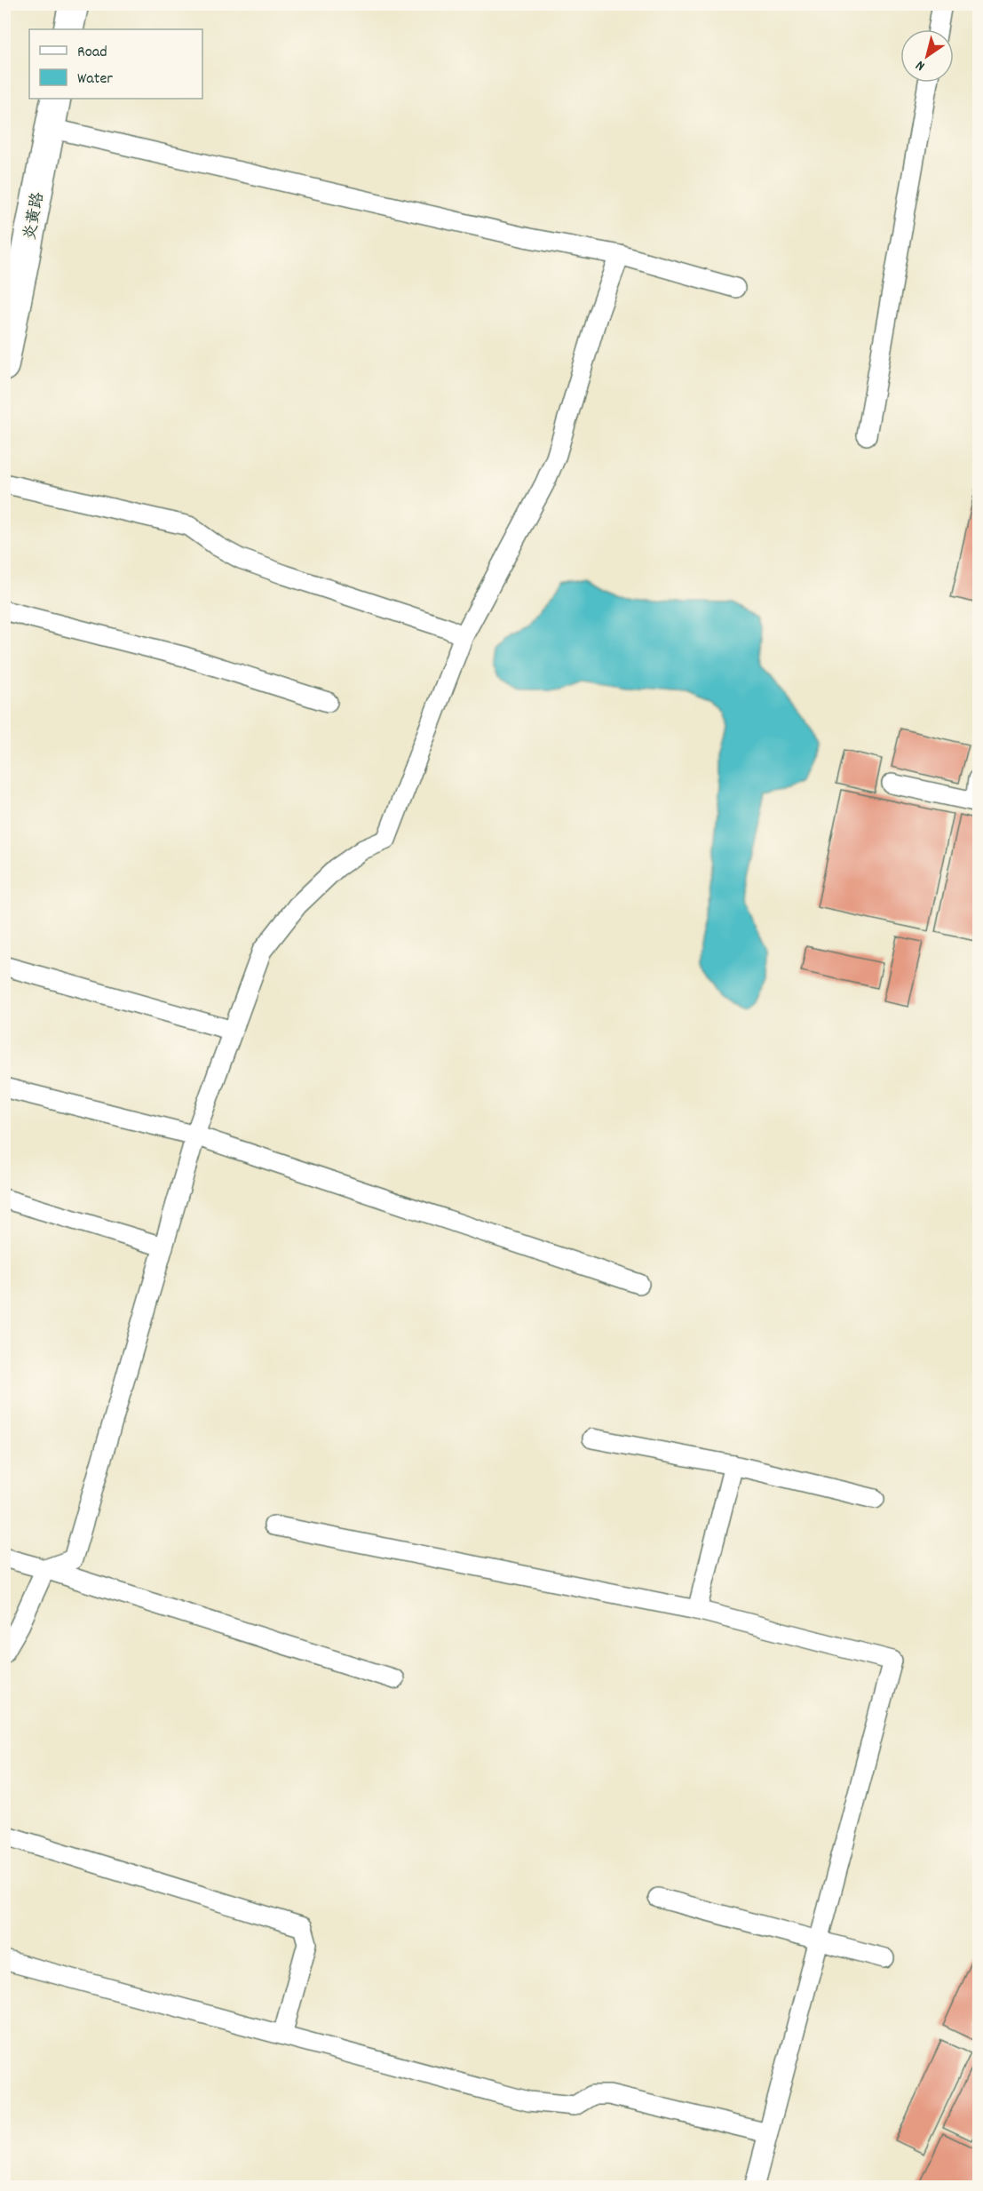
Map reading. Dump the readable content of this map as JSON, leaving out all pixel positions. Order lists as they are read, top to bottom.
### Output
{
  "streets": {
    "street": ["炎黄路"]
  },
  "legend": ["Road", "Water"],
  "north": "bottom left"
}
